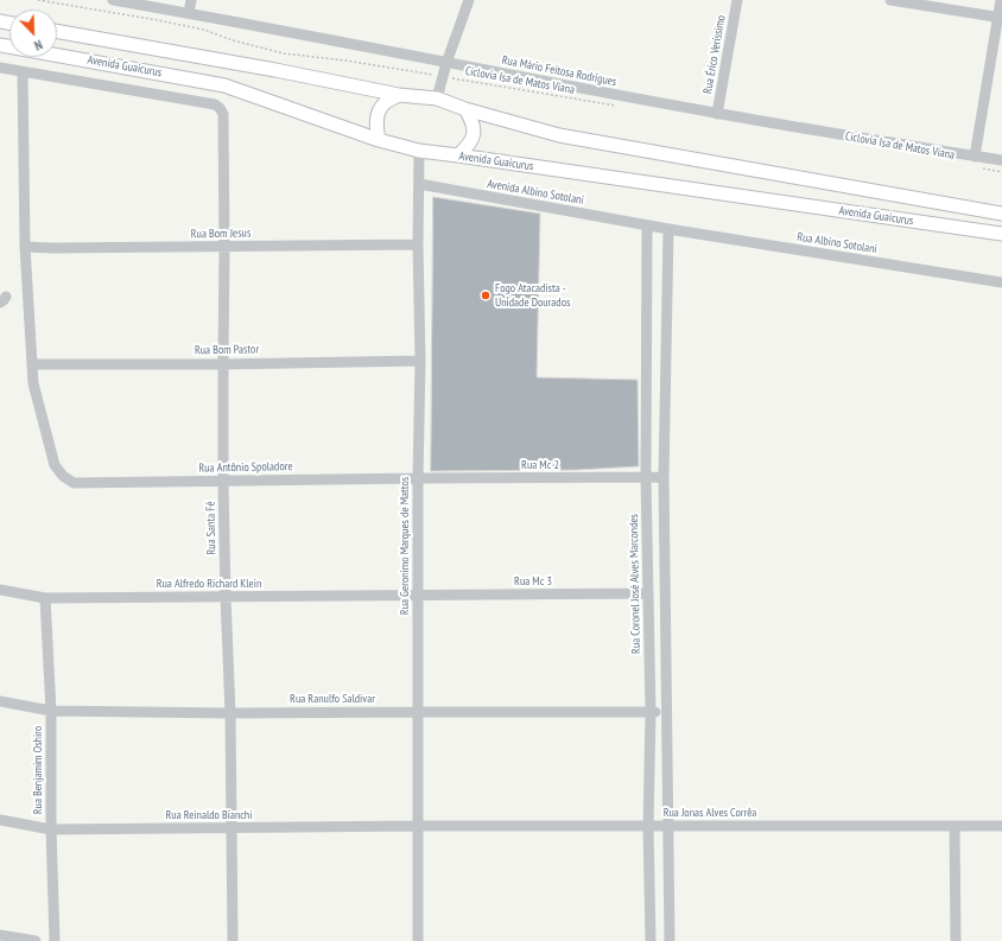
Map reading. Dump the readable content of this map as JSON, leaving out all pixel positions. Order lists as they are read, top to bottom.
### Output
{
  "streets": {
    "main road": ["Avenida Guaicurus"],
    "street": [
      "Rua Érico Veríssimo",
      "Rua Mário Feitosa Rodrigues",
      "Avenida Albino Sotolani",
      "Rua Bom Jesus",
      "Rua Albino Sotolani",
      "Rua Bom Pastor",
      "Rua Mc 2",
      "Rua Antônio Spoladore",
      "Rua Santa Fé",
      "Rua Geronimo Marques de Mattos",
      "Rua Mc 3",
      "Rua Alfredo Richard Klein",
      "Rua Coronel José Alves Marcondes",
      "Rua Ranulfo Saldivar",
      "Rua Benjamim Oshiro",
      "Rua Jonas Alves Corrêa",
      "Rua Reinaldo Bianchi"
    ],
    "path": ["Ciclovia Isa de Matos Viana"]
  },
  "crossings": [
    ["Rua Érico Veríssimo", "Rua Mário Feitosa Rodrigues"],
    ["Avenida Guaicurus", "Rua Geronimo Marques de Mattos"],
    ["Avenida Albino Sotolani", "Rua Albino Sotolani"],
    ["Avenida Albino Sotolani", "Rua Geronimo Marques de Mattos"],
    ["Avenida Albino Sotolani", "Rua Coronel José Alves Marcondes"],
    ["Rua Bom Jesus", "Rua Santa Fé"],
    ["Rua Bom Jesus", "Rua Geronimo Marques de Mattos"],
    ["Rua Bom Pastor", "Rua Antônio Spoladore"],
    ["Rua Bom Pastor", "Rua Santa Fé"],
    ["Rua Bom Pastor", "Rua Geronimo Marques de Mattos"],
    ["Rua Mc 2", "Rua Antônio Spoladore"],
    ["Rua Mc 2", "Rua Geronimo Marques de Mattos"],
    ["Rua Mc 2", "Rua Coronel José Alves Marcondes"],
    ["Rua Antônio Spoladore", "Rua Santa Fé"],
    ["Rua Antônio Spoladore", "Rua Geronimo Marques de Mattos"],
    ["Rua Santa Fé", "Rua Alfredo Richard Klein"],
    ["Rua Santa Fé", "Rua Ranulfo Saldivar"],
    ["Rua Santa Fé", "Rua Reinaldo Bianchi"],
    ["Rua Geronimo Marques de Mattos", "Rua Mc 3"],
    ["Rua Geronimo Marques de Mattos", "Rua Alfredo Richard Klein"],
    ["Rua Geronimo Marques de Mattos", "Rua Ranulfo Saldivar"],
    ["Rua Geronimo Marques de Mattos", "Rua Jonas Alves Corrêa"],
    ["Rua Geronimo Marques de Mattos", "Rua Reinaldo Bianchi"],
    ["Rua Mc 3", "Rua Alfredo Richard Klein"],
    ["Rua Mc 3", "Rua Coronel José Alves Marcondes"],
    ["Rua Alfredo Richard Klein", "Rua Benjamim Oshiro"],
    ["Rua Coronel José Alves Marcondes", "Rua Ranulfo Saldivar"],
    ["Rua Coronel José Alves Marcondes", "Rua Jonas Alves Corrêa"],
    ["Rua Ranulfo Saldivar", "Rua Benjamim Oshiro"],
    ["Rua Benjamim Oshiro", "Rua Reinaldo Bianchi"],
    ["Rua Jonas Alves Corrêa", "Rua Reinaldo Bianchi"]
  ],
  "places": ["Fogo Atacadista - Unidade Dourados"],
  "north": "bottom right"
}
